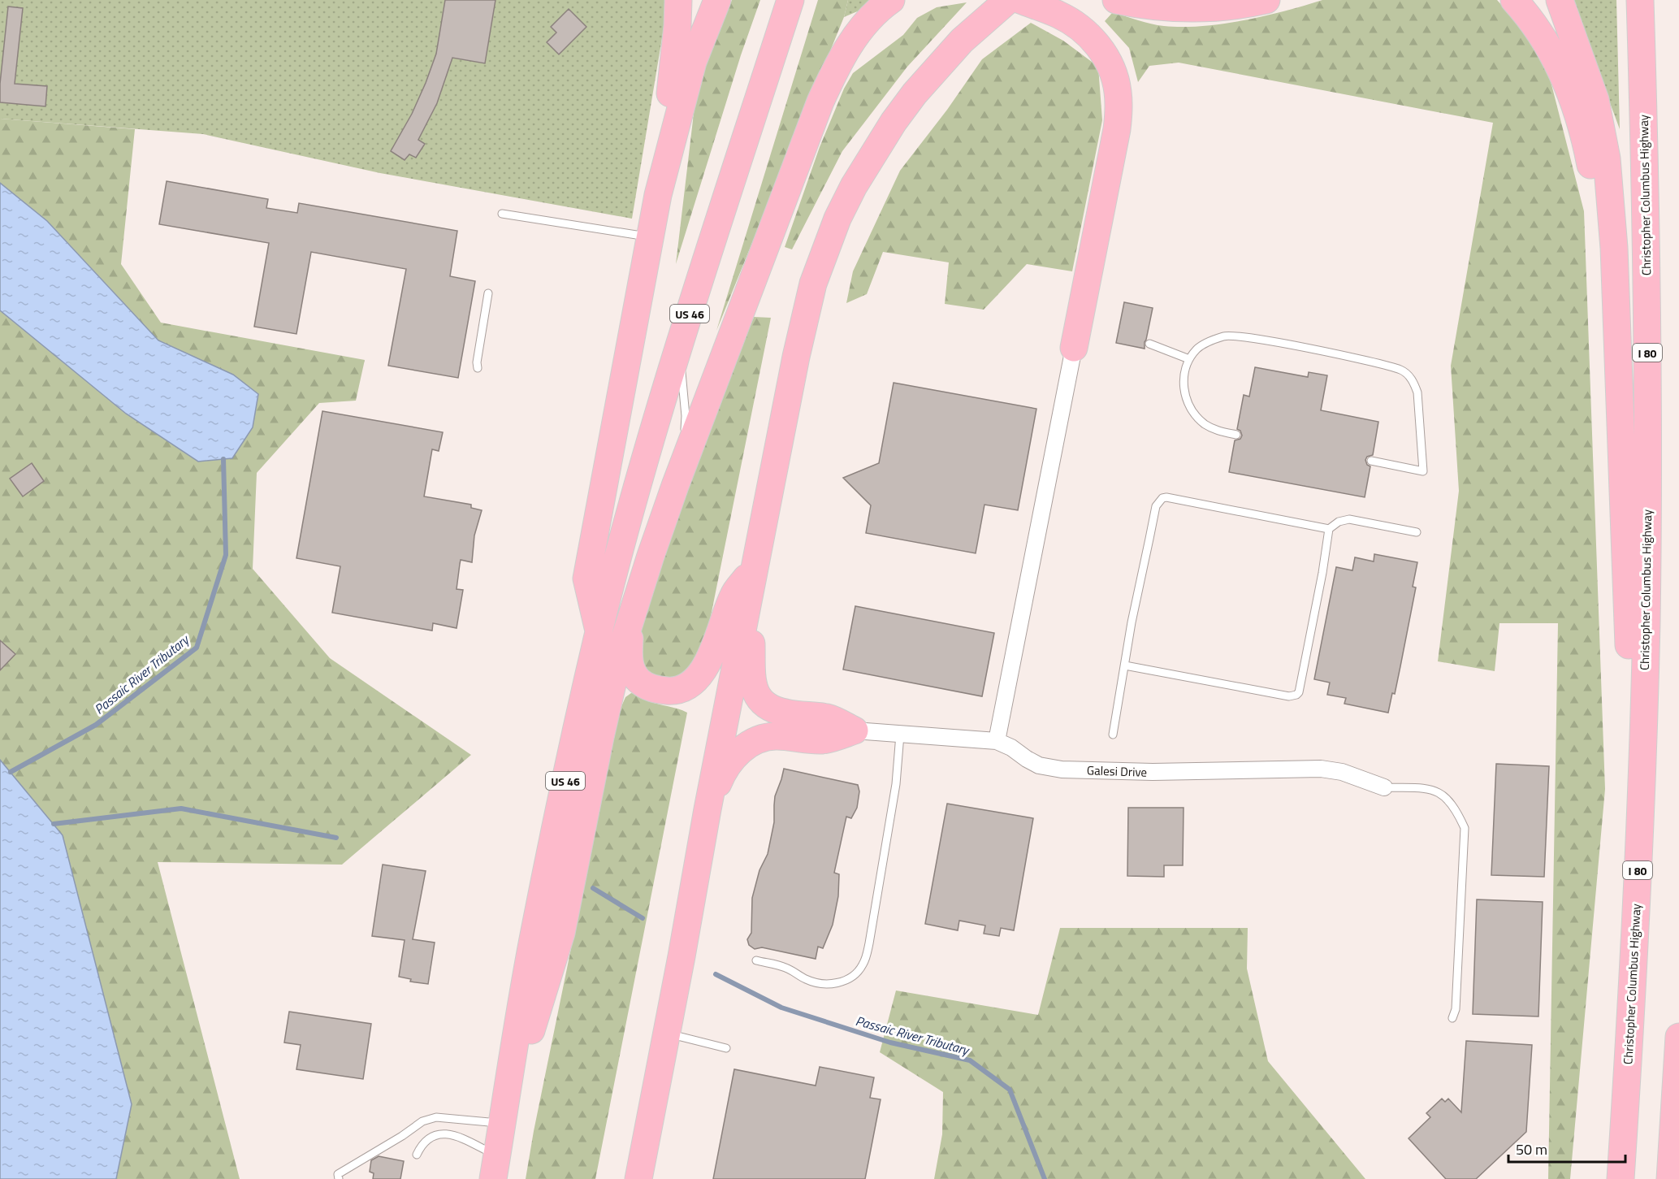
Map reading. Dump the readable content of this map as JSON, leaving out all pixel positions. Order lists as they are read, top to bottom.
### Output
{
  "streets": {
    "highway": ["Christopher Columbus Highway", "US 46", "I 80"],
    "street": ["Galesi Drive"]
  },
  "water": ["Passaic River Tributary"],
  "scale_bar": "50 m"
}
